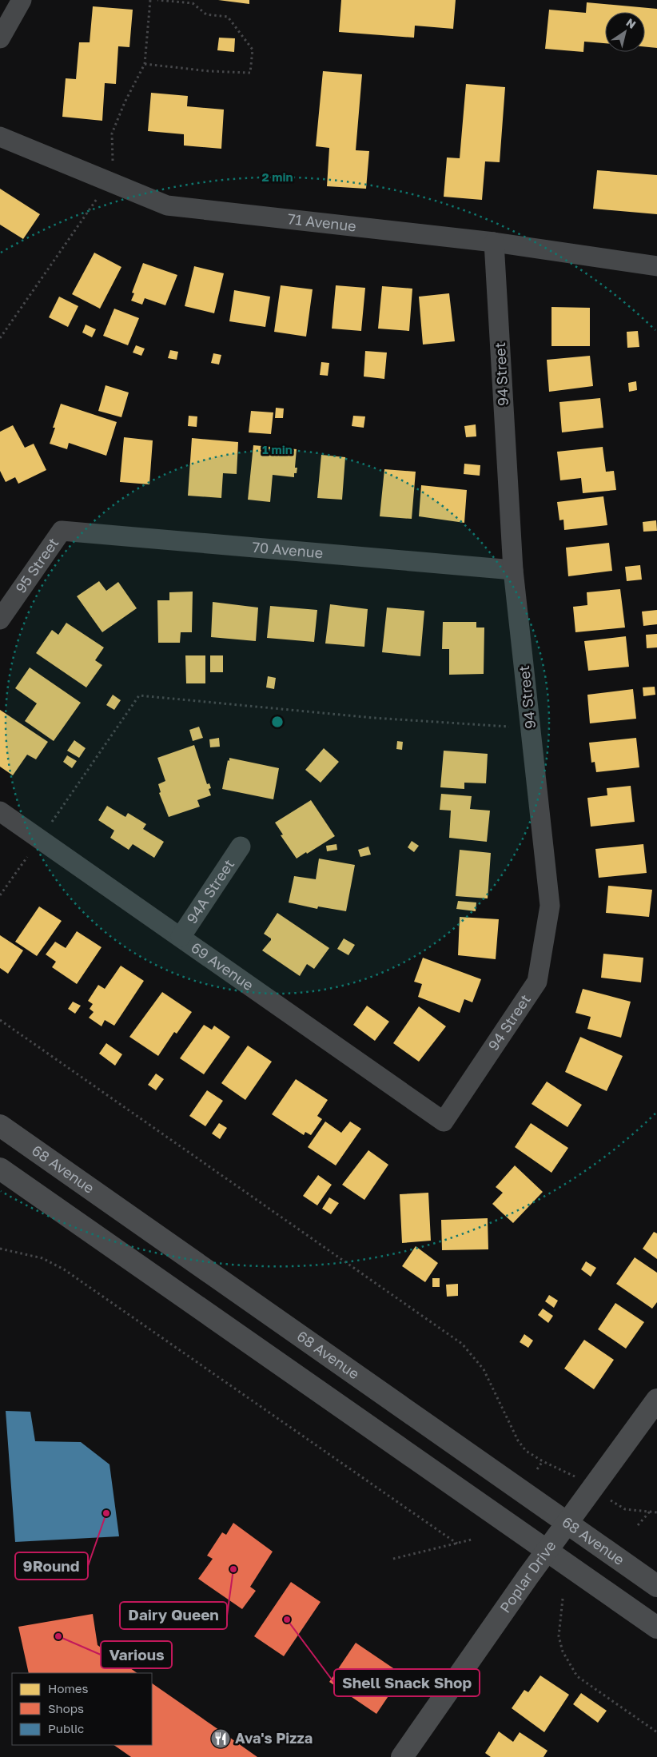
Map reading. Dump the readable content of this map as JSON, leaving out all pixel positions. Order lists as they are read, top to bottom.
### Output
{
  "streets": {
    "main road": ["68 Avenue", "Poplar Drive"],
    "street": [
      "71 Avenue",
      "94 Street",
      "70 Avenue",
      "95 Street",
      "94A Street",
      "69 Avenue"
    ]
  },
  "crossings": [
    ["71 Avenue", "94 Street"],
    ["94 Street", "70 Avenue"],
    ["94 Street", "69 Avenue"],
    ["70 Avenue", "95 Street"],
    ["94A Street", "69 Avenue"],
    ["68 Avenue", "Poplar Drive"]
  ],
  "places": {
    "other": [
      "9Round",
      "Dairy Queen",
      "Shell Snack Shop",
      "Various"
    ],
    "restaurant": ["Ava's Pizza"]
  },
  "legend": ["Homes", "Shops", "Public"],
  "north": "top right",
  "rings": ["2 min", "1 min"]
}
